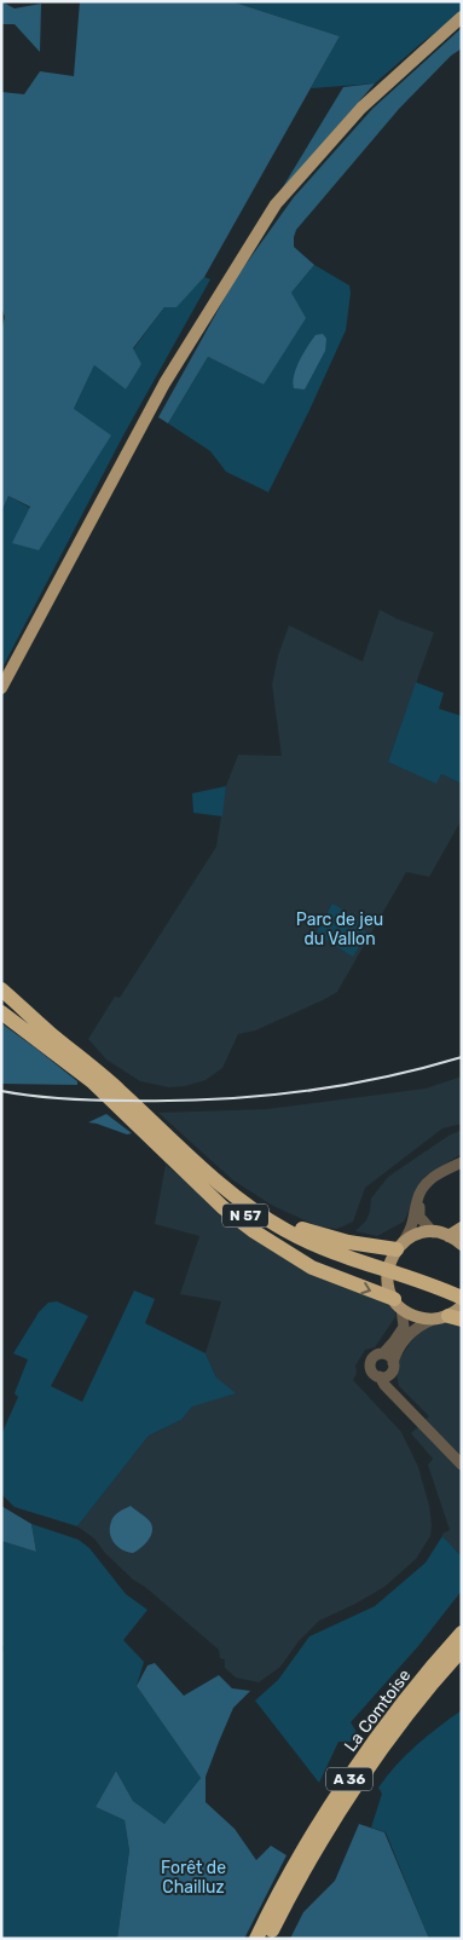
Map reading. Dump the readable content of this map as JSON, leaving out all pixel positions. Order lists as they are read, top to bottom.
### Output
{
  "streets": {
    "highway": ["N 57", "La Comtoise", "A 36"]
  },
  "parks": ["Parc de jeu du Vallon", "Forêt de Chailluz"]
}
